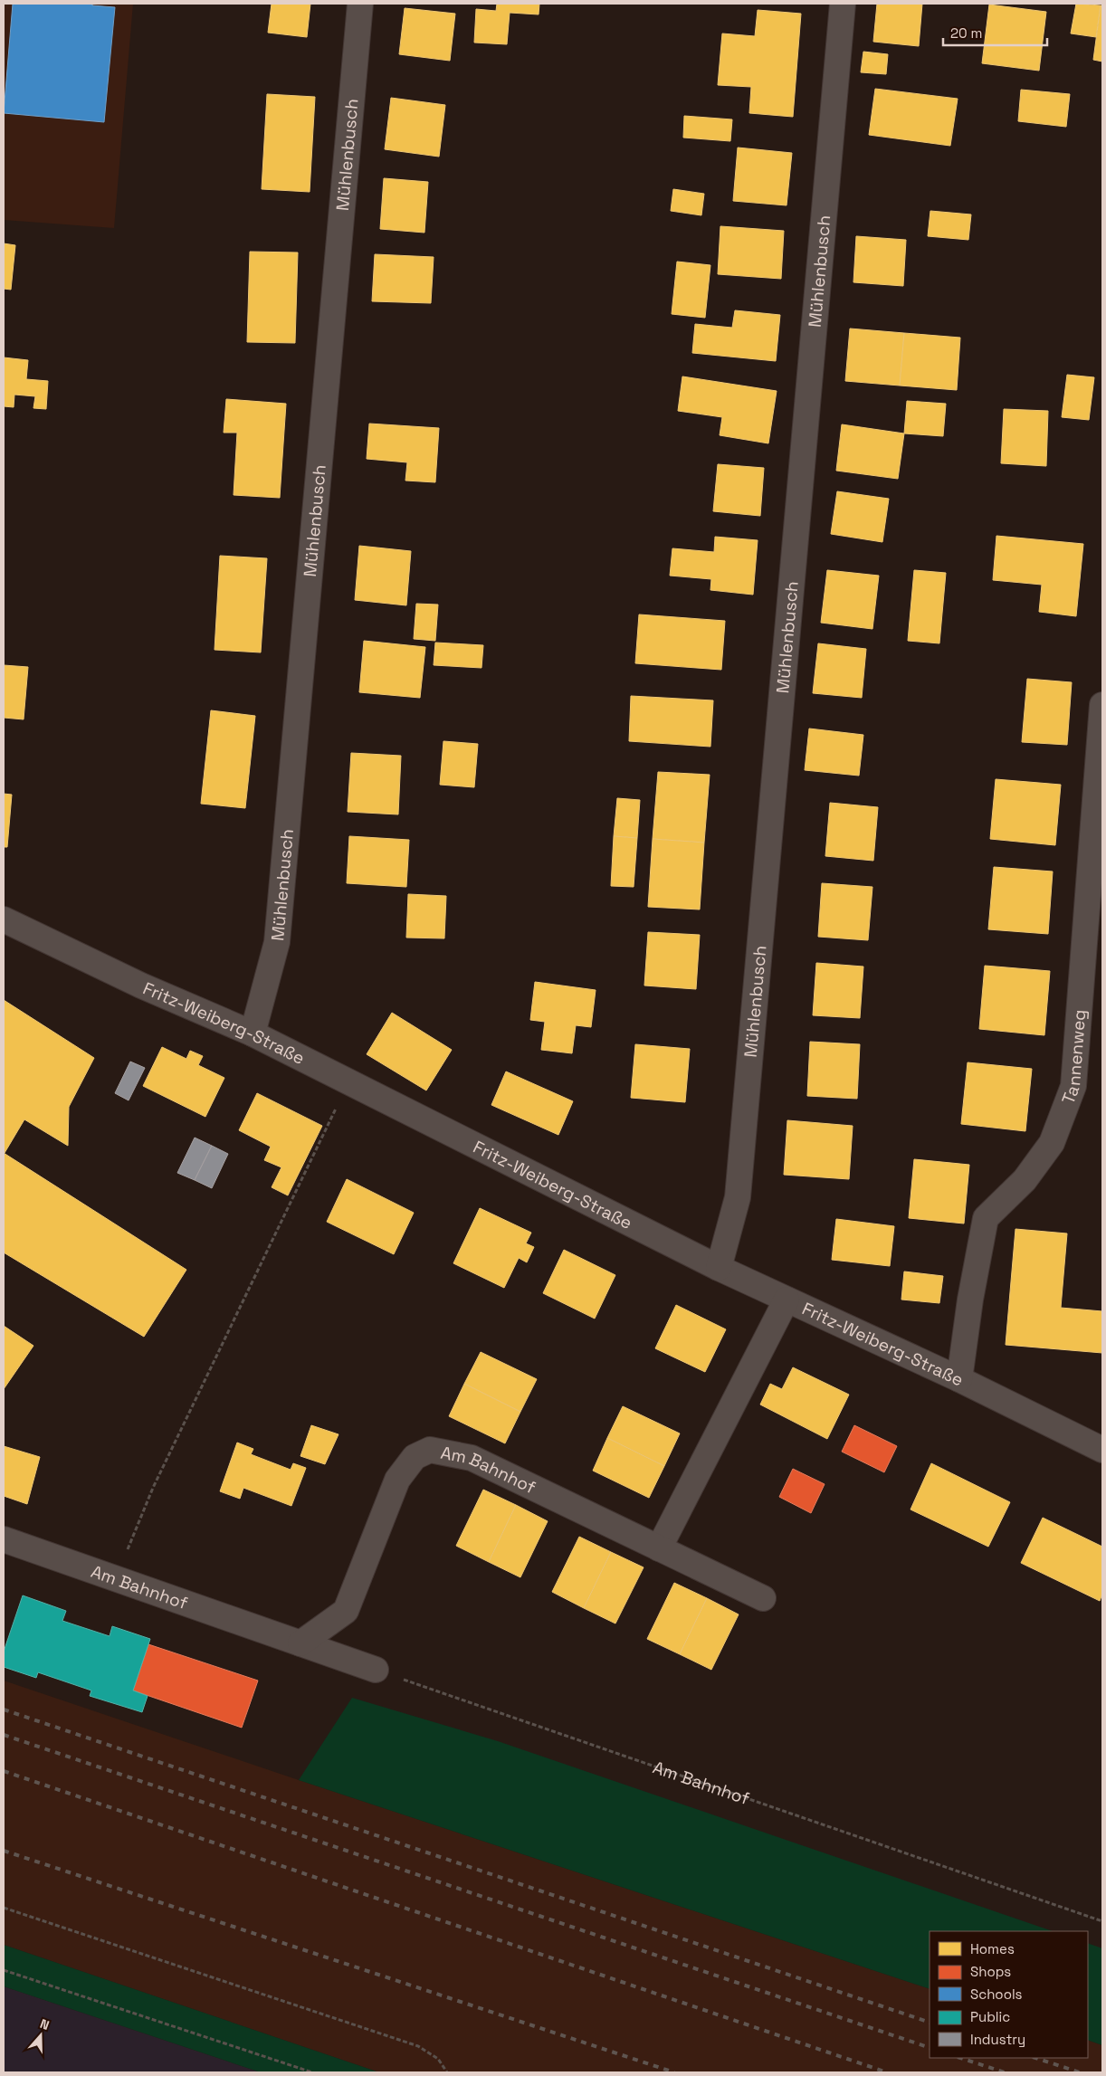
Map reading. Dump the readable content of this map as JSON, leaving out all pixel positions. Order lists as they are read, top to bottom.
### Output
{
  "streets": {
    "street": [
      "Mühlenbusch",
      "Fritz-Weiberg-Straße",
      "Tannenweg",
      "Am Bahnhof"
    ]
  },
  "crossings": [
    ["Mühlenbusch", "Fritz-Weiberg-Straße"],
    ["Fritz-Weiberg-Straße", "Tannenweg"]
  ],
  "legend": [
    "Homes",
    "Shops",
    "Schools",
    "Public",
    "Industry"
  ],
  "scale_bar": "20 m",
  "north": "top"
}
